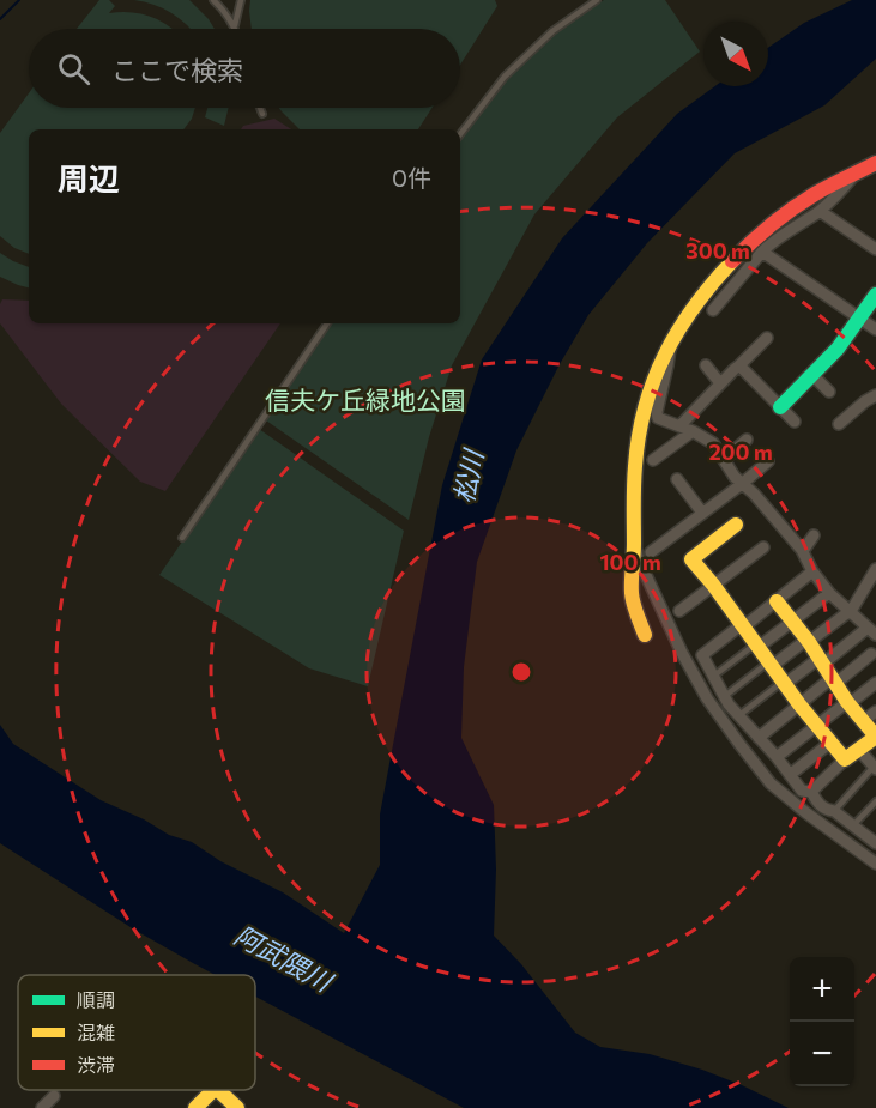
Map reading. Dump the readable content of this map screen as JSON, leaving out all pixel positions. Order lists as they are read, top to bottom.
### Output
{
  "water": ["松川", "阿武隈川"],
  "parks": ["信夫ケ丘緑地公園"],
  "legend": ["順調", "混雑", "渋滞"],
  "north": "bottom right",
  "page": {
    "search": "ここで検索",
    "heading": ["周辺", "0件"],
    "map_buttons": ["+", "−"]
  },
  "rings": ["300 m", "200 m", "100 m"]
}
